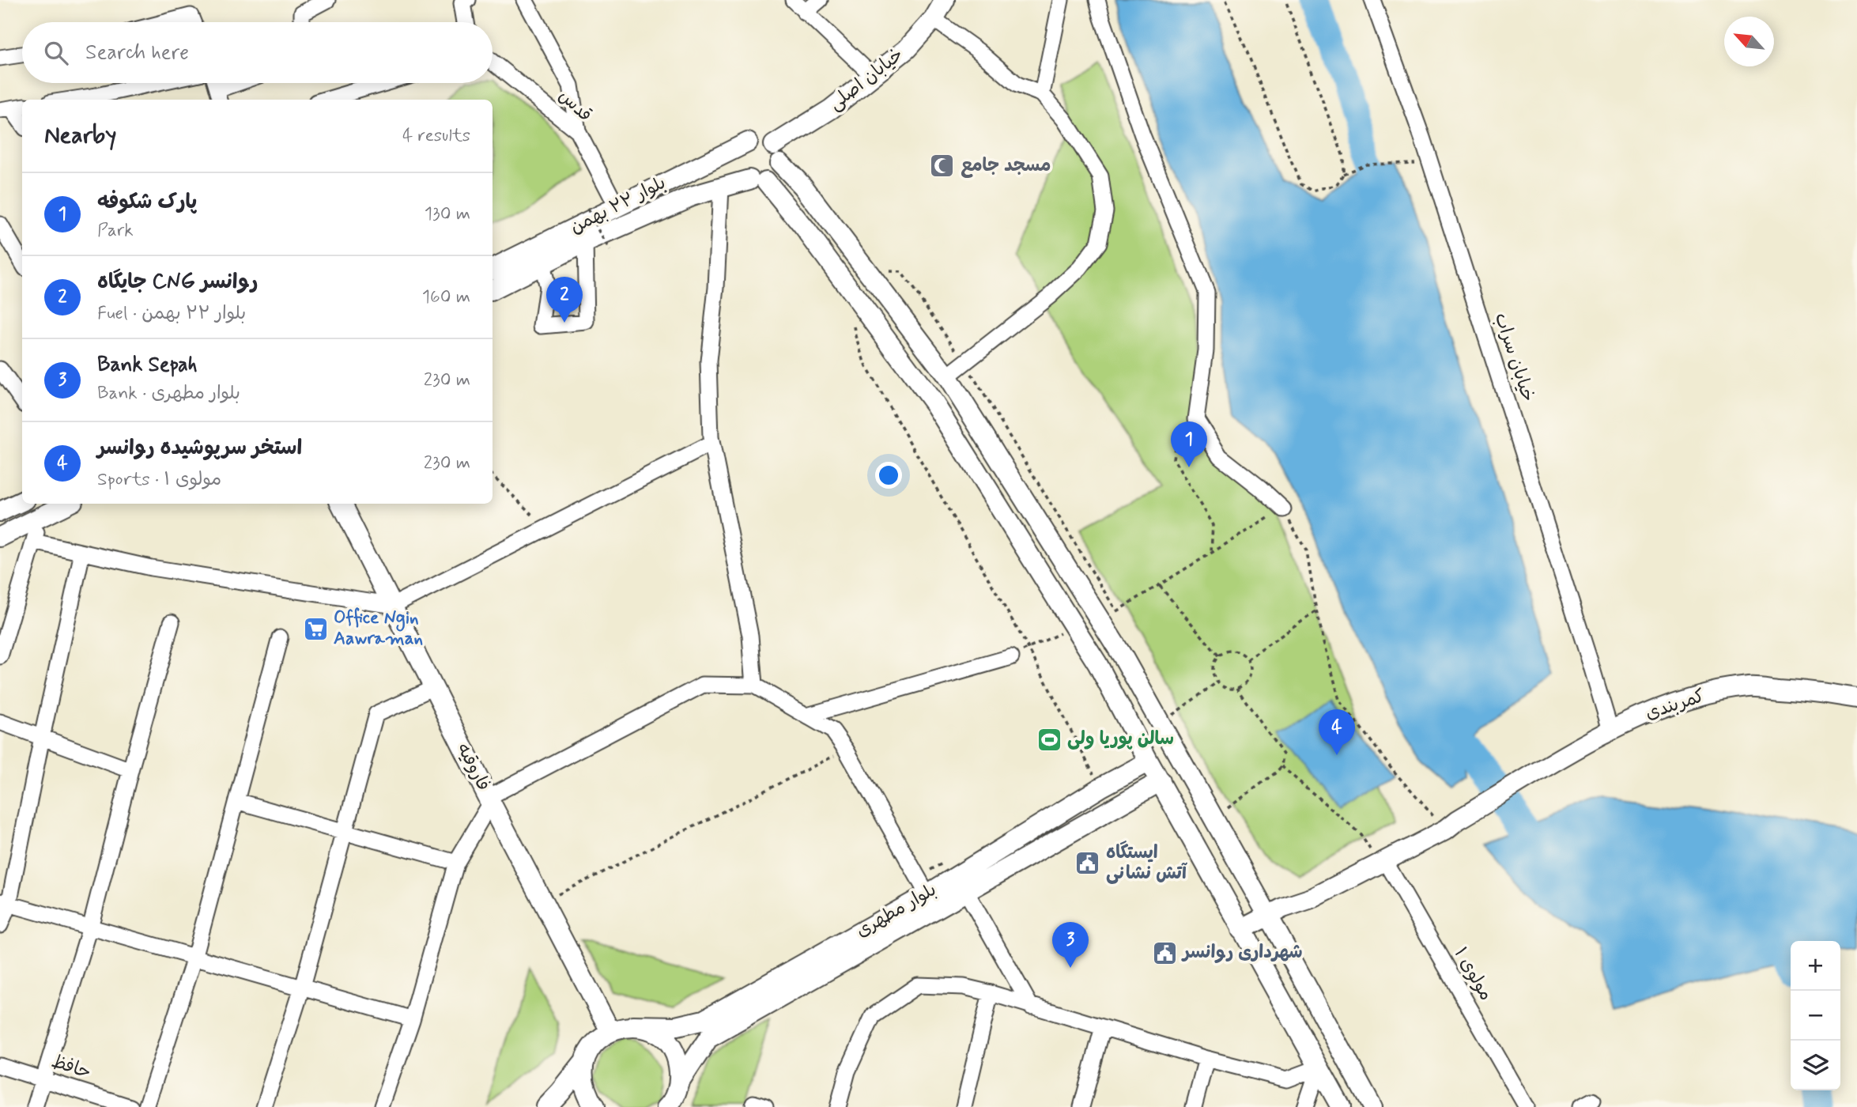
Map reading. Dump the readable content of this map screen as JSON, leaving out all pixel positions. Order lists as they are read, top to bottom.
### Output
{
  "streets": {
    "main road": [
      "خیابان اصلی",
      "بلوار ۲۲ بهمن",
      "کمربندی",
      "فاروقیه",
      "بلوار مطهری"
    ],
    "street": [
      "قدس",
      "خیابان سراب",
      "مولوی ۱",
      "حافظ"
    ]
  },
  "crossings": [
    ["خیابان اصلی", "بلوار ۲۲ بهمن"],
    ["قدس", "بلوار ۲۲ بهمن"],
    ["خیابان سراب", "کمربندی"],
    ["کمربندی", "مولوی ۱"],
    ["فاروقیه", "بلوار مطهری"]
  ],
  "places": {
    "mosque": ["مسجد جامع"],
    "supermarket": ["Office Ngin Aawraman"],
    "sports": ["سالن پوریا ولی"],
    "public building": ["ایستگاه آتش نشانی", "شهرداری روانسر"]
  },
  "north": "top left",
  "page": {
    "search": "Search here",
    "heading": ["Nearby", "4 results"],
    "list": [
      {
        "mark": "1",
        "name": "پارک شکوفه",
        "note": "Park",
        "value": "130 m"
      },
      {
        "mark": "2",
        "name": "جایگاه CNG روانسر",
        "note": "Fuel · بلوار ۲۲ بهمن",
        "value": "160 m"
      },
      {
        "mark": "3",
        "name": "Bank Sepah",
        "note": "Bank · بلوار مطهری",
        "value": "230 m"
      },
      {
        "mark": "4",
        "name": "استخر سرپوشیده روانسر",
        "note": "Sports · مولوی ۱",
        "value": "230 m"
      }
    ],
    "pins": [
      "2",
      "1",
      "4",
      "3"
    ],
    "map_buttons": ["+", "−"]
  }
}
